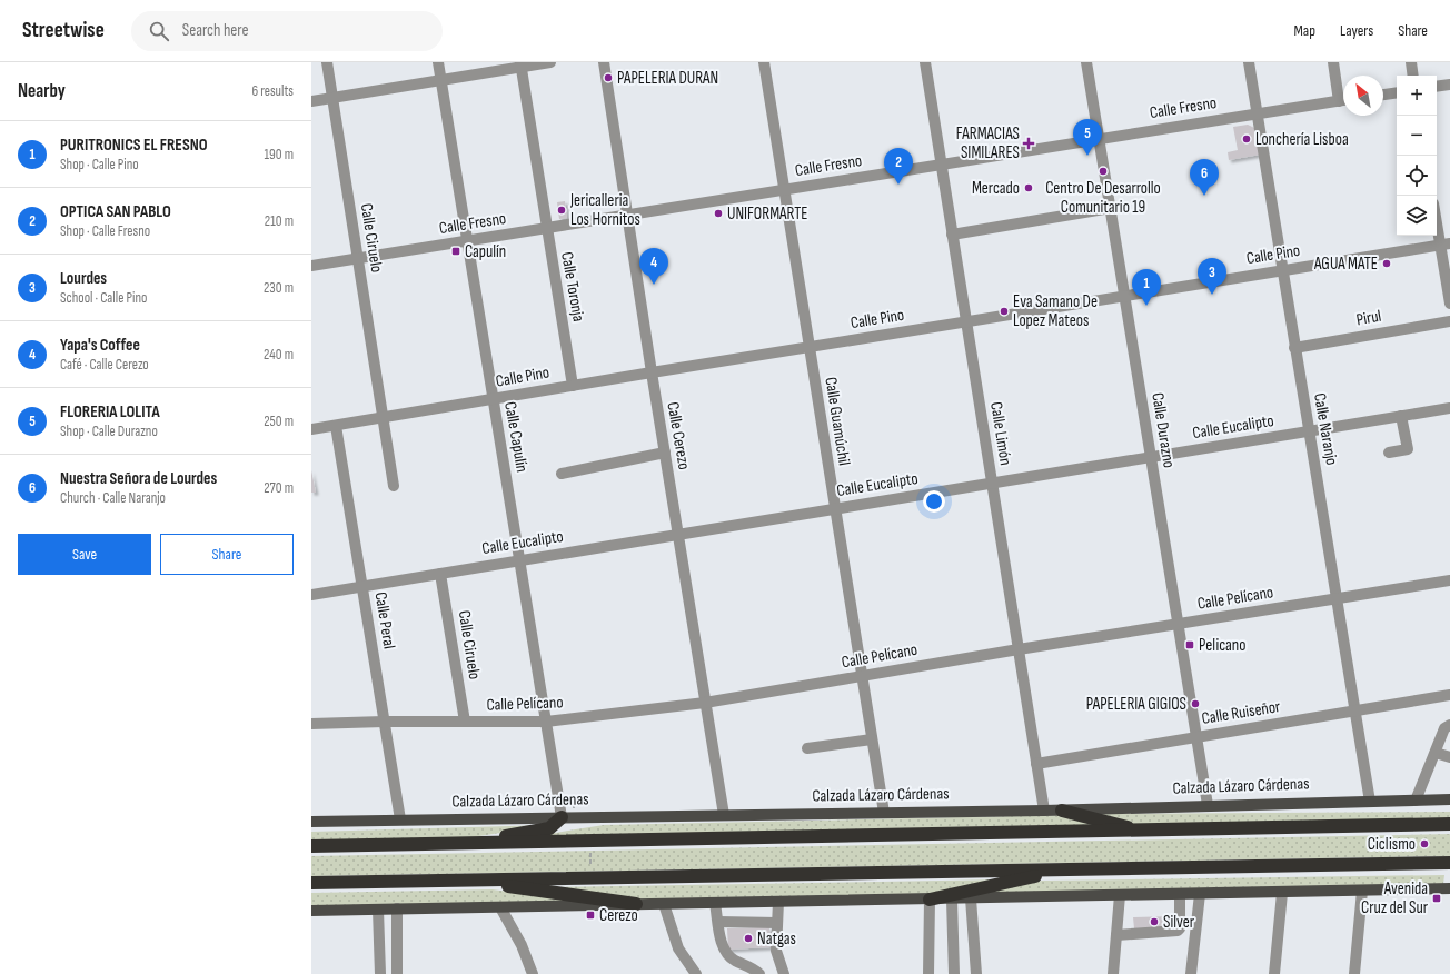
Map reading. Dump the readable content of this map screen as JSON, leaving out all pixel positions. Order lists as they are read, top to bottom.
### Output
{
  "streets": {
    "main road": ["Calzada Lázaro Cárdenas"],
    "street": [
      "Calle Fresno",
      "Calle Ciruelo",
      "Calle Pino",
      "Calle Toronja",
      "Pirul",
      "Calle Guamúchil",
      "Calle Eucalipto",
      "Calle Naranjo",
      "Calle Durazno",
      "Calle Limón",
      "Calle Cerezo",
      "Calle Capulín",
      "Calle Pelícano",
      "Calle Peral",
      "Calle Ruiseñor"
    ]
  },
  "crossings": [
    ["Calle Fresno", "Calle Ciruelo"],
    ["Calle Fresno", "Calle Toronja"],
    ["Calle Fresno", "Calle Guamúchil"],
    ["Calle Fresno", "Calle Naranjo"],
    ["Calle Fresno", "Calle Durazno"],
    ["Calle Fresno", "Calle Limón"],
    ["Calle Fresno", "Calle Cerezo"],
    ["Calle Fresno", "Calle Capulín"],
    ["Calle Ciruelo", "Calle Pino"],
    ["Calle Ciruelo", "Calle Eucalipto"],
    ["Calle Ciruelo", "Calle Pelícano"],
    ["Calle Pino", "Calle Toronja"],
    ["Calle Pino", "Calle Guamúchil"],
    ["Calle Pino", "Calle Naranjo"],
    ["Calle Pino", "Calle Durazno"],
    ["Calle Pino", "Calle Limón"],
    ["Calle Pino", "Calle Cerezo"],
    ["Calle Pino", "Calle Capulín"],
    ["Calle Pino", "Calle Peral"],
    ["Pirul", "Calle Naranjo"],
    ["Calle Guamúchil", "Calle Eucalipto"],
    ["Calle Guamúchil", "Calle Pelícano"],
    ["Calle Guamúchil", "Calzada Lázaro Cárdenas"],
    ["Calle Eucalipto", "Calle Naranjo"],
    ["Calle Eucalipto", "Calle Durazno"],
    ["Calle Eucalipto", "Calle Limón"],
    ["Calle Eucalipto", "Calle Cerezo"],
    ["Calle Eucalipto", "Calle Capulín"],
    ["Calle Eucalipto", "Calle Peral"],
    ["Calle Naranjo", "Calle Pelícano"],
    ["Calle Naranjo", "Calle Ruiseñor"],
    ["Calle Naranjo", "Calzada Lázaro Cárdenas"],
    ["Calle Durazno", "Calle Pelícano"],
    ["Calle Durazno", "Calle Ruiseñor"],
    ["Calle Durazno", "Calzada Lázaro Cárdenas"],
    ["Calle Limón", "Calle Pelícano"],
    ["Calle Limón", "Calle Ruiseñor"],
    ["Calle Limón", "Calzada Lázaro Cárdenas"],
    ["Calle Cerezo", "Calle Pelícano"],
    ["Calle Cerezo", "Calzada Lázaro Cárdenas"],
    ["Calle Capulín", "Calle Pelícano"],
    ["Calle Capulín", "Calzada Lázaro Cárdenas"],
    ["Calle Pelícano", "Calle Peral"],
    ["Calle Peral", "Calzada Lázaro Cárdenas"]
  ],
  "places": {
    "other": [
      "PAPELERIA DURAN",
      "Lonchería Lisboa",
      "Centro De Desarrollo Comunitario 19",
      "Mercado",
      "Jericalleria Los Hornitos",
      "UNIFORMARTE",
      "AGUA MATE",
      "Eva Samano De Lopez Mateos",
      "PAPELERIA GIGIOS",
      "Ciclismo",
      "Silver",
      "Natgas"
    ],
    "health": ["FARMACIAS SIMILARES"],
    "transit": [
      "Capulín",
      "Pelicano",
      "Avenida Cruz del Sur",
      "Cerezo"
    ]
  },
  "north": "top left",
  "page": {
    "header": "Streetwise",
    "search": "Search here",
    "nav": ["Map", "Layers", "Share"],
    "heading": ["Nearby", "6 results"],
    "map_buttons": ["+", "−"],
    "pins": [
      "5",
      "2",
      "6",
      "4",
      "3",
      "1"
    ],
    "list": [
      {
        "mark": "1",
        "name": "PURITRONICS EL FRESNO",
        "note": "Shop · Calle Pino",
        "value": "190 m"
      },
      {
        "mark": "2",
        "name": "OPTICA SAN PABLO",
        "note": "Shop · Calle Fresno",
        "value": "210 m"
      },
      {
        "mark": "3",
        "name": "Lourdes",
        "note": "School · Calle Pino",
        "value": "230 m"
      },
      {
        "mark": "4",
        "name": "Yapa's Coffee",
        "note": "Café · Calle Cerezo",
        "value": "240 m"
      },
      {
        "mark": "5",
        "name": "FLORERIA LOLITA",
        "note": "Shop · Calle Durazno",
        "value": "250 m"
      },
      {
        "mark": "6",
        "name": "Nuestra Señora de Lourdes",
        "note": "Church · Calle Naranjo",
        "value": "270 m"
      }
    ],
    "buttons": ["Save", "Share"]
  }
}
